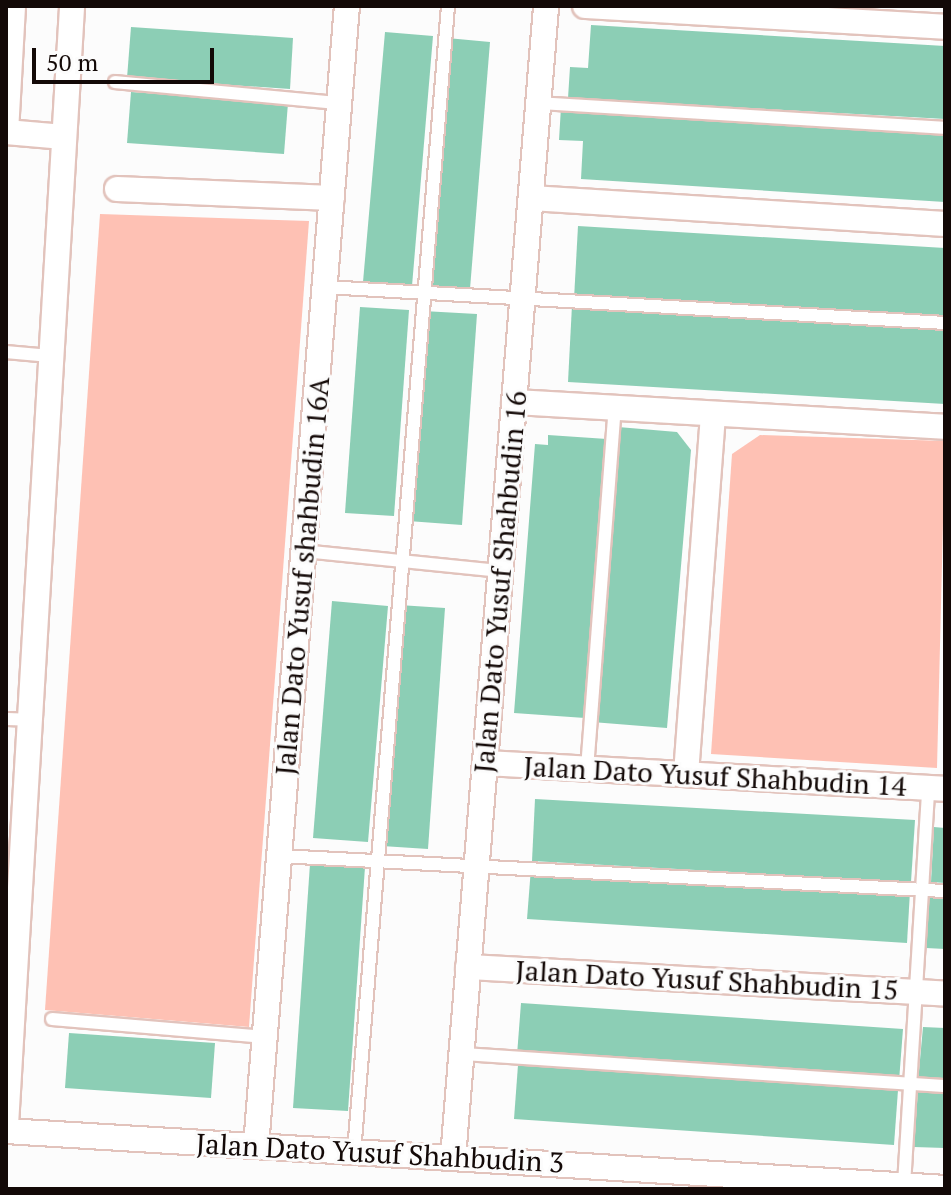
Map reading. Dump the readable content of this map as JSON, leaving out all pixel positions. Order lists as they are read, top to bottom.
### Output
{
  "streets": {
    "street": [
      "Jalan Dato Yusuf shahbudin 16A",
      "Jalan Dato Yusuf Shahbudin 16",
      "Jalan Dato Yusuf Shahbudin 14",
      "Jalan Dato Yusuf Shahbudin 15",
      "Jalan Dato Yusuf Shahbudin 3"
    ]
  },
  "crossings": [
    ["Jalan Dato Yusuf shahbudin 16A", "Jalan Dato Yusuf Shahbudin 3"],
    ["Jalan Dato Yusuf Shahbudin 16", "Jalan Dato Yusuf Shahbudin 14"],
    ["Jalan Dato Yusuf Shahbudin 16", "Jalan Dato Yusuf Shahbudin 15"],
    ["Jalan Dato Yusuf Shahbudin 16", "Jalan Dato Yusuf Shahbudin 3"]
  ],
  "scale_bar": "50 m"
}
